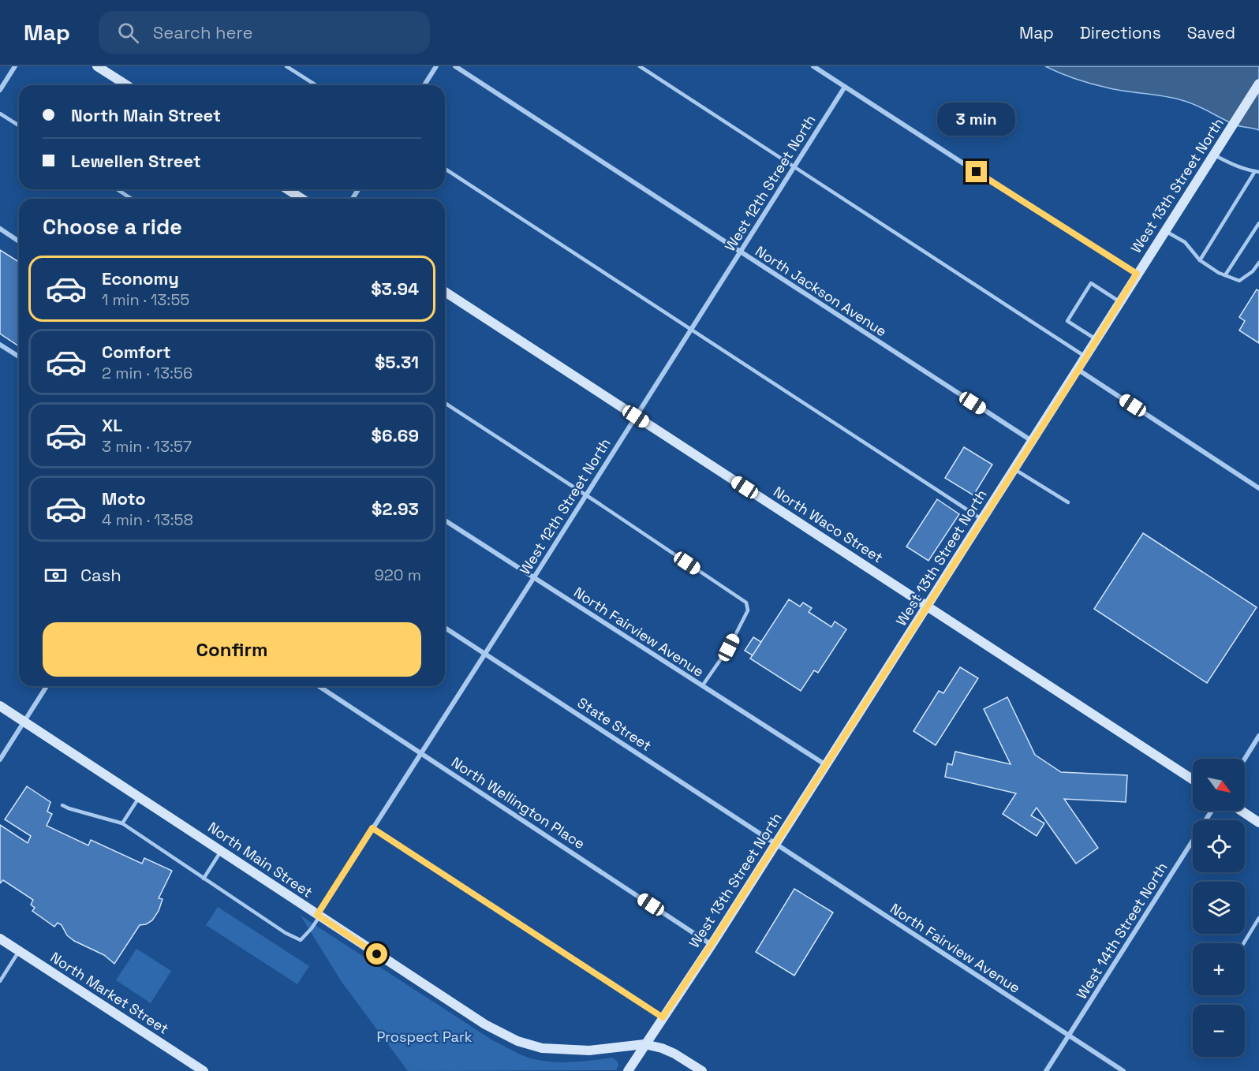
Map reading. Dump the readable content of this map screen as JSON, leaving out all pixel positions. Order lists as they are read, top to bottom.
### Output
{
  "streets": {
    "street": [
      "West 12th Street North",
      "West 13th Street North",
      "North Jackson Avenue",
      "North Waco Street",
      "North Fairview Avenue",
      "State Street",
      "North Wellington Place",
      "North Main Street",
      "West 14th Street North",
      "North Market Street"
    ]
  },
  "crossings": [
    ["West 12th Street North", "North Jackson Avenue"],
    ["West 12th Street North", "North Waco Street"],
    ["West 12th Street North", "North Fairview Avenue"],
    ["West 12th Street North", "State Street"],
    ["West 12th Street North", "North Wellington Place"],
    ["West 12th Street North", "North Main Street"],
    ["West 13th Street North", "North Jackson Avenue"],
    ["West 13th Street North", "North Waco Street"],
    ["West 13th Street North", "North Fairview Avenue"],
    ["West 13th Street North", "State Street"],
    ["West 13th Street North", "North Wellington Place"],
    ["West 13th Street North", "North Main Street"],
    ["North Fairview Avenue", "State Street"],
    ["North Fairview Avenue", "West 14th Street North"]
  ],
  "parks": ["Prospect Park"],
  "north": "bottom right",
  "page": {
    "header": "Map",
    "search": "Search here",
    "nav": ["Map", "Directions", "Saved"],
    "banner": ["North Main Street", "Lewellen Street"],
    "bubble": "3 min",
    "heading": "Choose a ride",
    "list": [
      {
        "name": "Economy",
        "note": "1 min · 13:55",
        "value": "$3.94"
      },
      {
        "name": "Comfort",
        "note": "2 min · 13:56",
        "value": "$5.31"
      },
      {
        "name": "XL",
        "note": "3 min · 13:57",
        "value": "$6.69"
      },
      {
        "name": "Moto",
        "note": "4 min · 13:58",
        "value": "$2.93"
      }
    ],
    "pay": ["Cash", "920 m"],
    "buttons": "Confirm",
    "map_buttons": ["+", "−"]
  }
}
